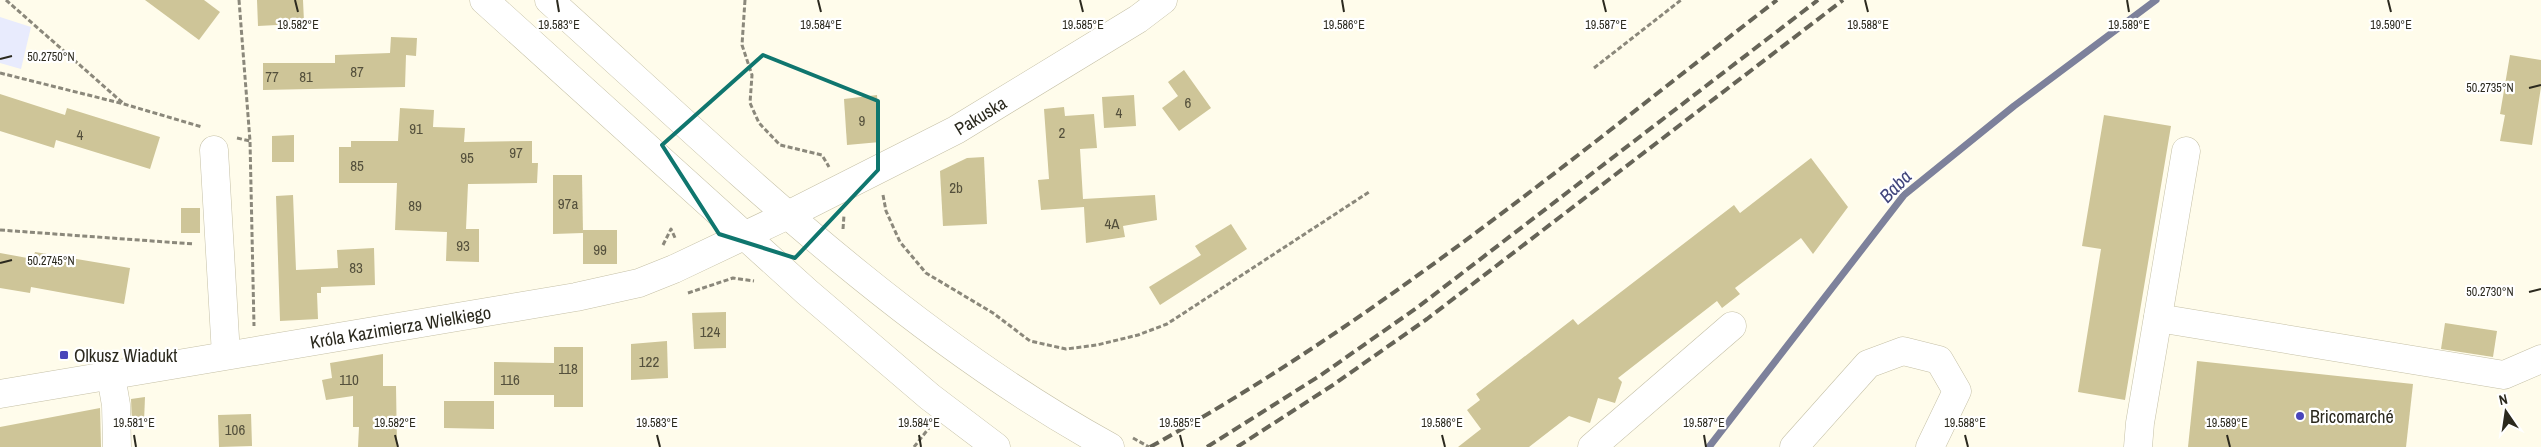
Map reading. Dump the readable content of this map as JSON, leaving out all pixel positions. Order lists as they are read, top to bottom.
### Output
{
  "streets": {
    "main road": ["Pakuska", "Króla Kazimierza Wielkiego"]
  },
  "crossings": [
    ["Pakuska", "Króla Kazimierza Wielkiego"]
  ],
  "water": ["Baba"],
  "places": {
    "transit": ["Olkusz Wiadukt"],
    "other": ["Bricomarché"]
  },
  "house_numbers": [
    "87",
    "77",
    "81",
    "6",
    "4",
    "9",
    "91",
    "2",
    "4",
    "97",
    "95",
    "85",
    "2b",
    "97a",
    "89",
    "4A",
    "93",
    "99",
    "83",
    "124",
    "122",
    "118",
    "110",
    "116",
    "106"
  ],
  "north": "top",
  "coordinates": [
    "19.582°E",
    "19.583°E",
    "19.584°E",
    "19.585°E",
    "19.586°E",
    "19.587°E",
    "19.588°E",
    "19.589°E",
    "19.590°E",
    "50.2750°N",
    "50.2735°N",
    "50.2745°N",
    "50.2730°N",
    "19.581°E"
  ]
}
